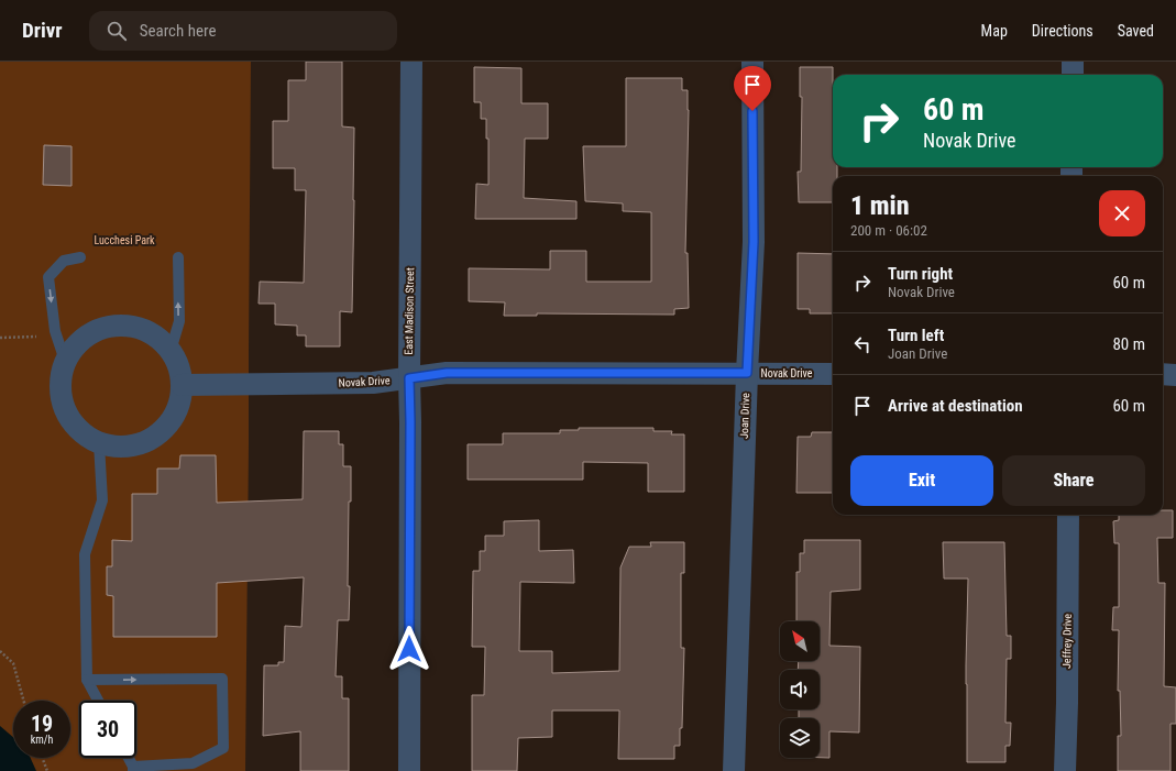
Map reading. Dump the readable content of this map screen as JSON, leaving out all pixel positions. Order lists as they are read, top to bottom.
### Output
{
  "streets": {
    "street": [
      "East Madison Street",
      "Novak Drive",
      "Joan Drive",
      "Jeffrey Drive"
    ]
  },
  "crossings": [
    ["East Madison Street", "Novak Drive"],
    ["Novak Drive", "Joan Drive"]
  ],
  "parks": ["Lucchesi Park"],
  "north": "top left",
  "page": {
    "header": "Drivr",
    "search": "Search here",
    "nav": ["Map", "Directions", "Saved"],
    "turn": ["60 m", "Novak Drive"],
    "heading": ["1 min", "200 m · 06:02"],
    "list": [
      {
        "name": "Turn right",
        "note": "Novak Drive",
        "value": "60 m"
      },
      {
        "name": "Turn left",
        "note": "Joan Drive",
        "value": "80 m"
      },
      {
        "name": "Arrive at destination",
        "value": "60 m"
      }
    ],
    "buttons": ["Exit", "Share"],
    "speed": "19 km/h",
    "limit": "30"
  }
}
